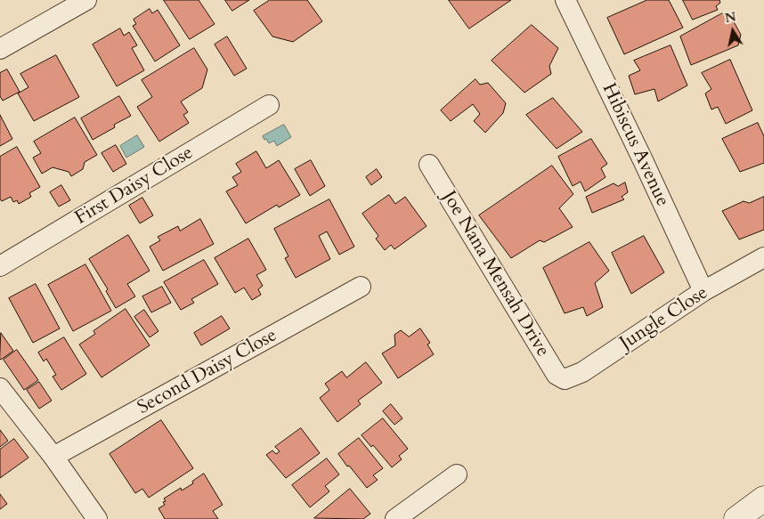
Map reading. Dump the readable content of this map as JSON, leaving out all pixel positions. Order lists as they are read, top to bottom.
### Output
{
  "streets": {
    "street": [
      "Hibiscus Avenue",
      "First Daisy Close",
      "Joe Nana Mensah Drive",
      "Jungle Close",
      "Second Daisy Close"
    ]
  },
  "crossings": [
    ["Hibiscus Avenue", "Jungle Close"],
    ["Joe Nana Mensah Drive", "Jungle Close"]
  ],
  "north": "top"
}
